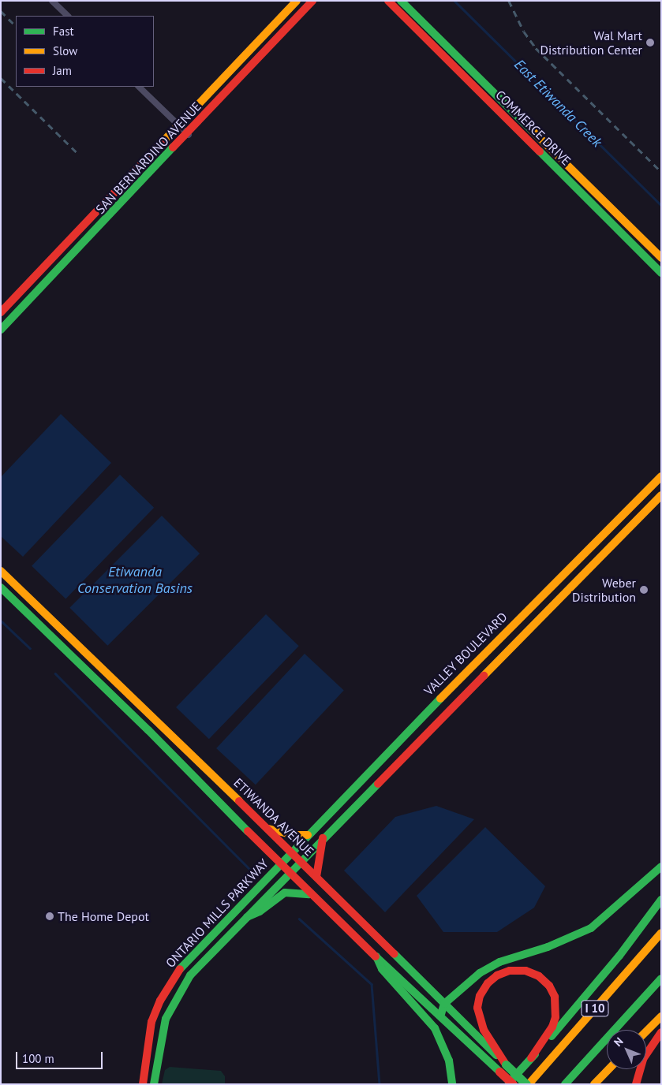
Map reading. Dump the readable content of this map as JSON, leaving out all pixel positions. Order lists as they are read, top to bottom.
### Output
{
  "streets": {
    "main road": [
      "COMMERCE DRIVE",
      "SAN BERNARDINO AVENUE",
      "VALLEY BOULEVARD",
      "ETIWANDA AVENUE",
      "ONTARIO MILLS PARKWAY",
      "I 10"
    ]
  },
  "crossings": [
    ["VALLEY BOULEVARD", "ETIWANDA AVENUE"],
    ["VALLEY BOULEVARD", "ONTARIO MILLS PARKWAY"],
    ["ETIWANDA AVENUE", "ONTARIO MILLS PARKWAY"],
    ["ETIWANDA AVENUE", "I 10"]
  ],
  "water": ["East Etiwanda Creek", "Etiwanda Conservation Basins"],
  "places": ["Wal Mart Distribution Center", "Weber Distribution", "The Home Depot"],
  "legend": ["Fast", "Slow", "Jam"],
  "scale_bar": "100 m",
  "north": "top left"
}
